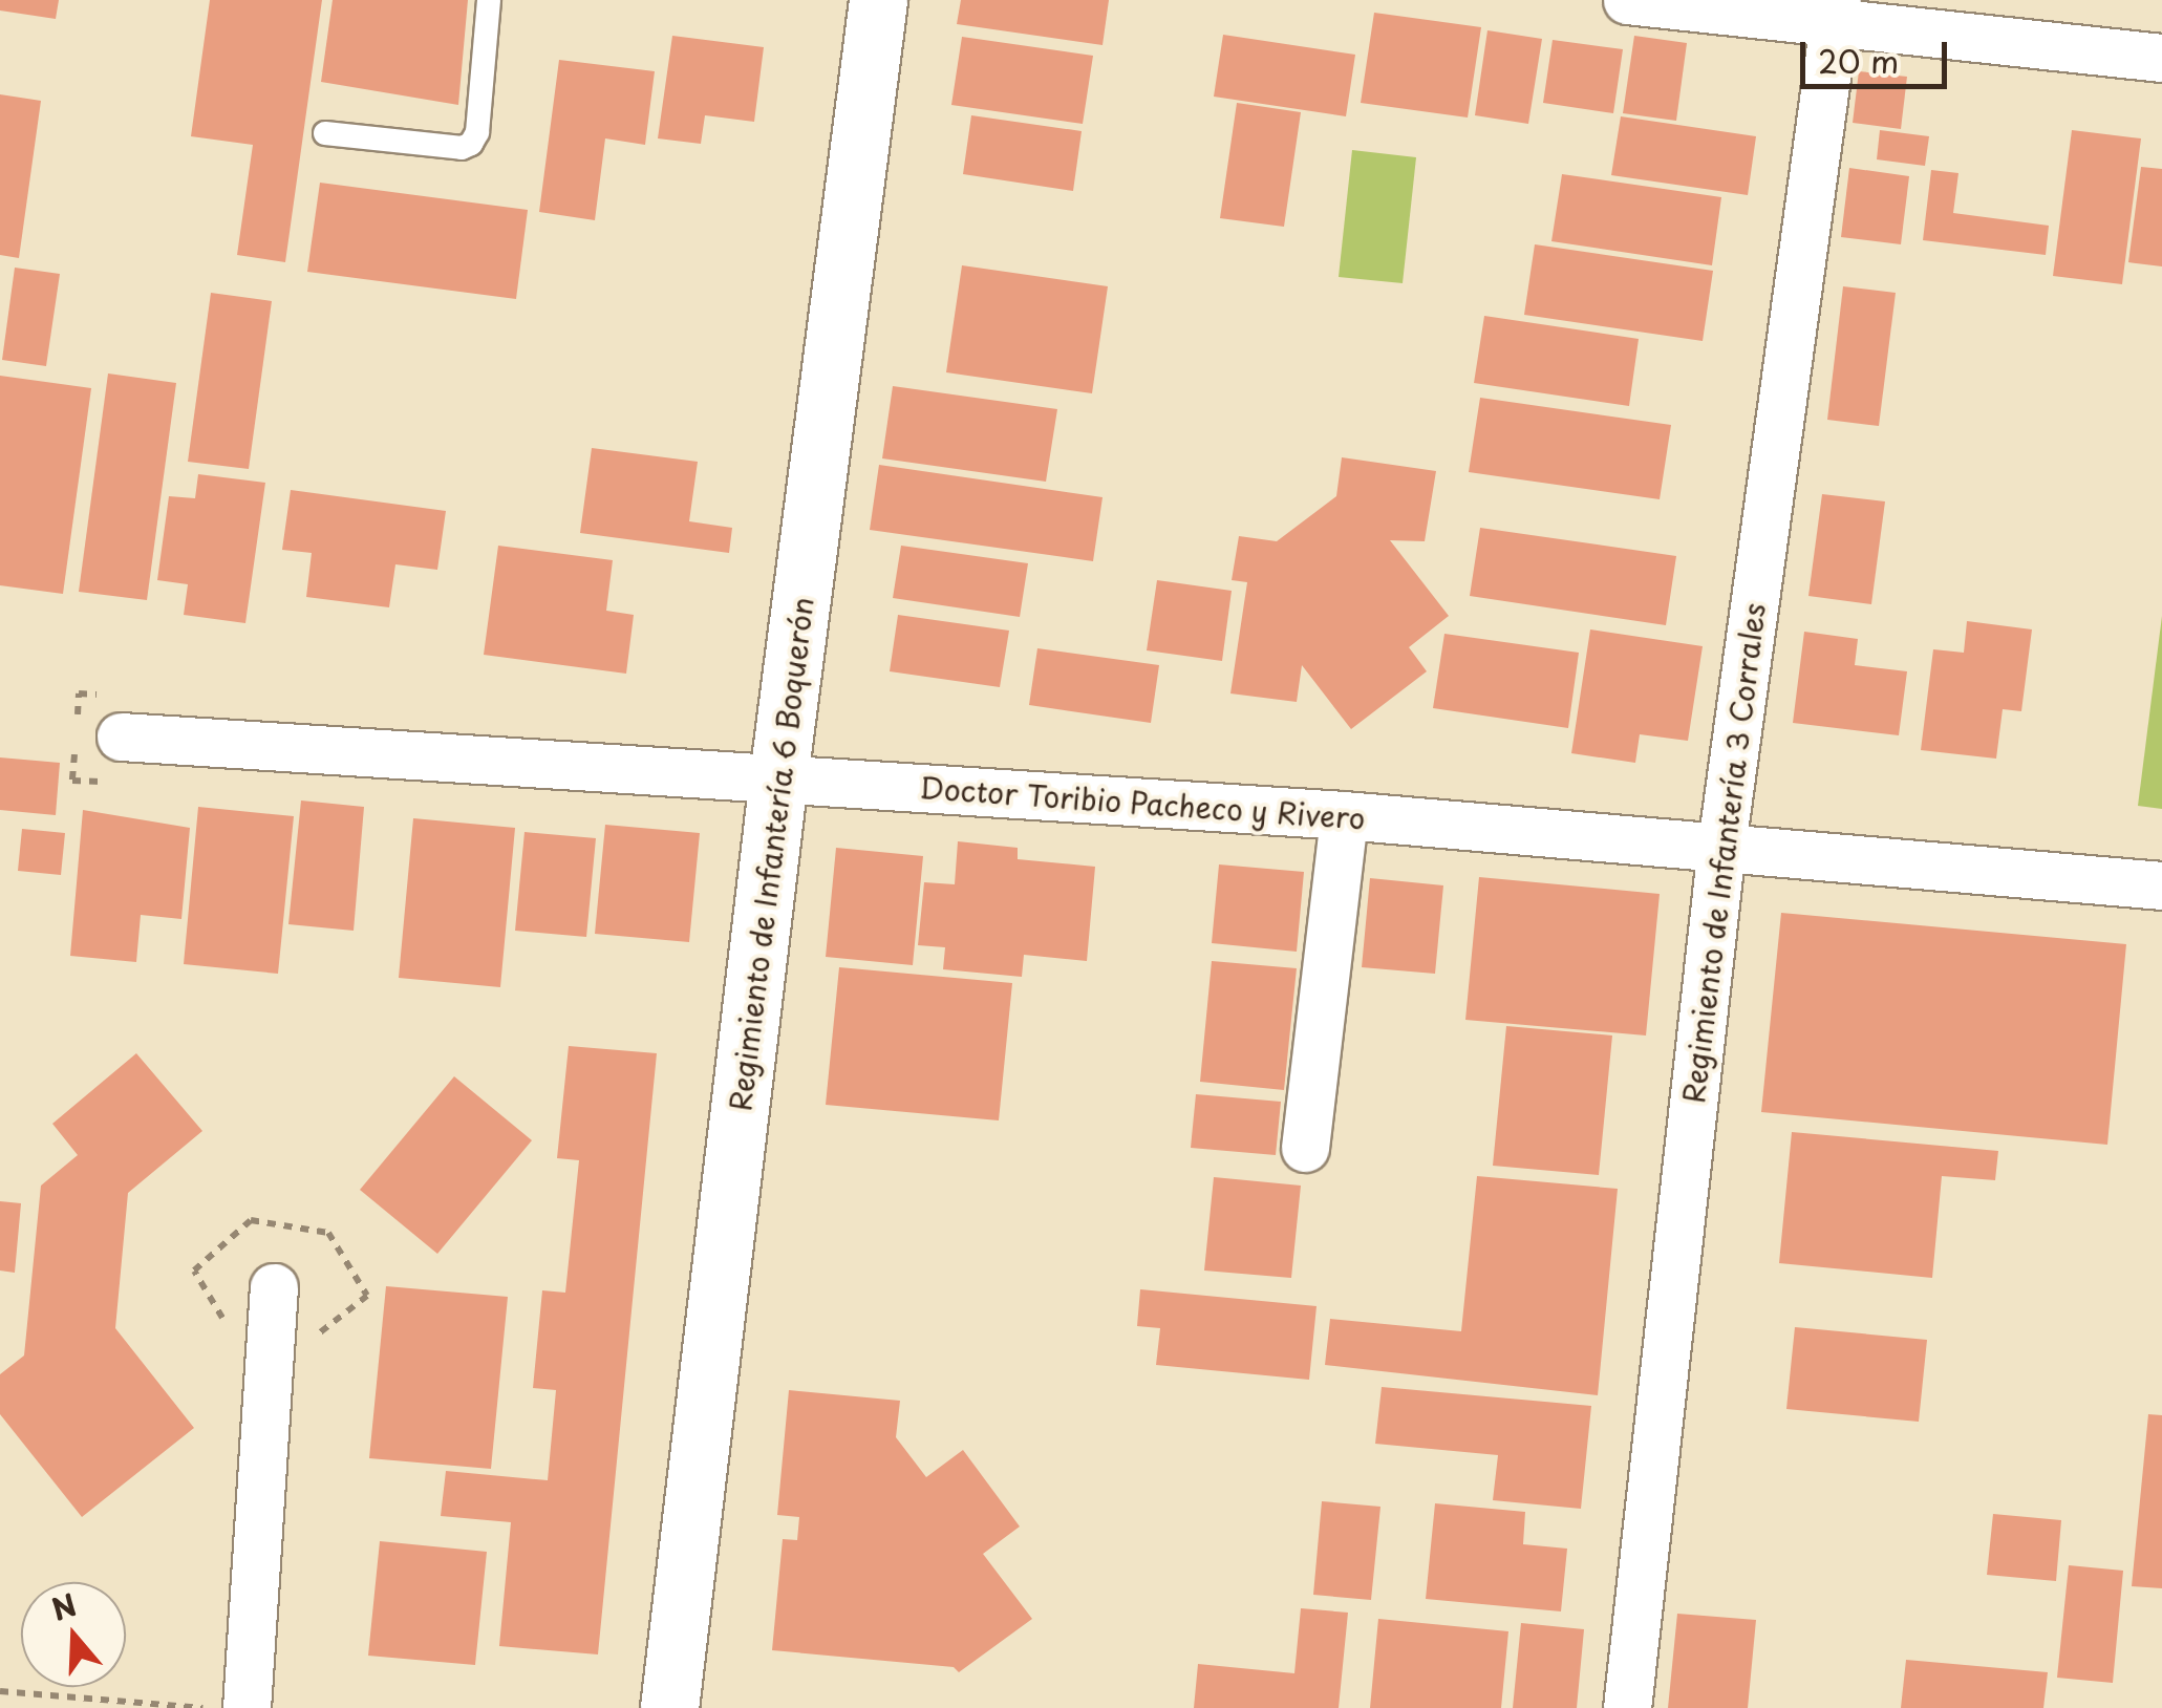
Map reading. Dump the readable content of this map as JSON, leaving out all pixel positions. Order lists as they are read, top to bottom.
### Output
{
  "streets": {
    "street": ["Doctor Toribio Pacheco y Rivero", "Regimiento de Infantería 3 Corrales", "Regimiento de Infantería 6 Boquerón"]
  },
  "crossings": [
    ["Doctor Toribio Pacheco y Rivero", "Regimiento de Infantería 3 Corrales"],
    ["Doctor Toribio Pacheco y Rivero", "Regimiento de Infantería 6 Boquerón"]
  ],
  "scale_bar": "20 m",
  "north": "top"
}
